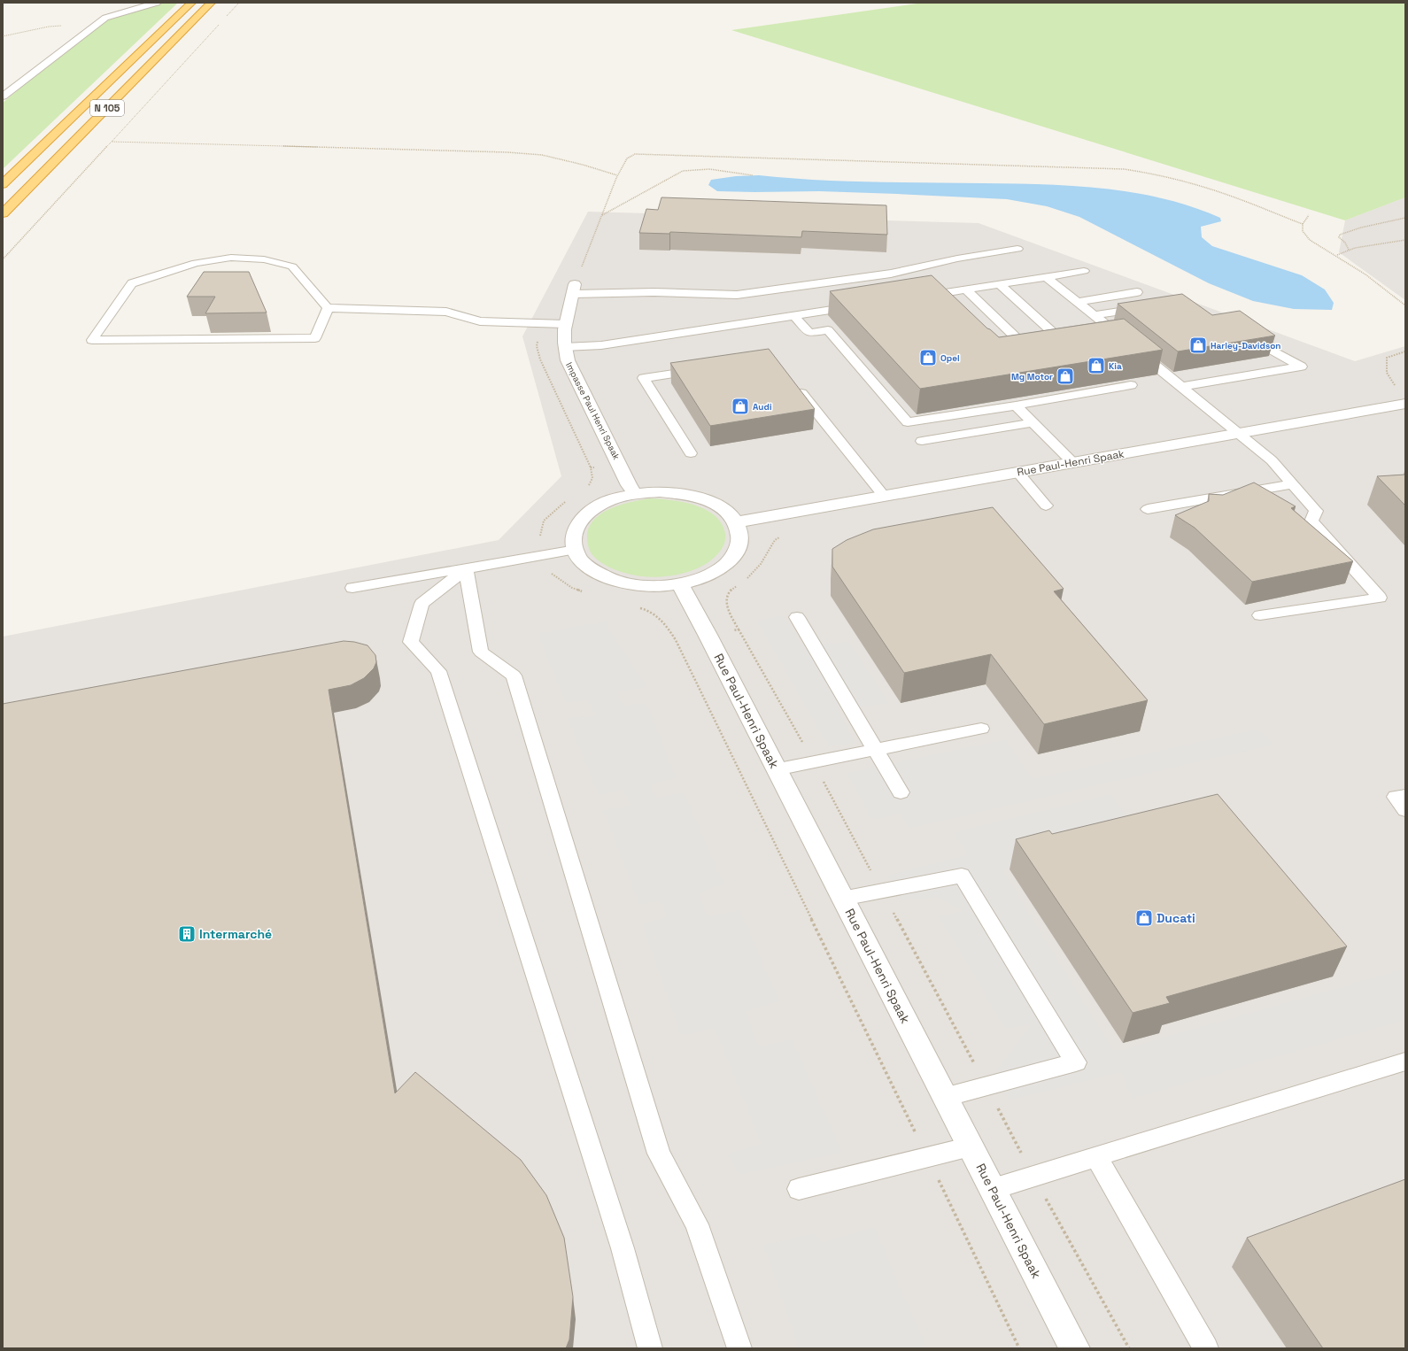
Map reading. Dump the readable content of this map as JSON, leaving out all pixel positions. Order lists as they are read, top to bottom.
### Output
{
  "streets": {
    "highway": ["N 105"],
    "street": ["Impasse Paul Henri Spaak", "Rue Paul-Henri Spaak"]
  },
  "places": {
    "shop": [
      "Harley-Davidson",
      "Opel",
      "Kia",
      "Mg Motor",
      "Audi",
      "Ducati"
    ],
    "building": ["Intermarché"]
  }
}
